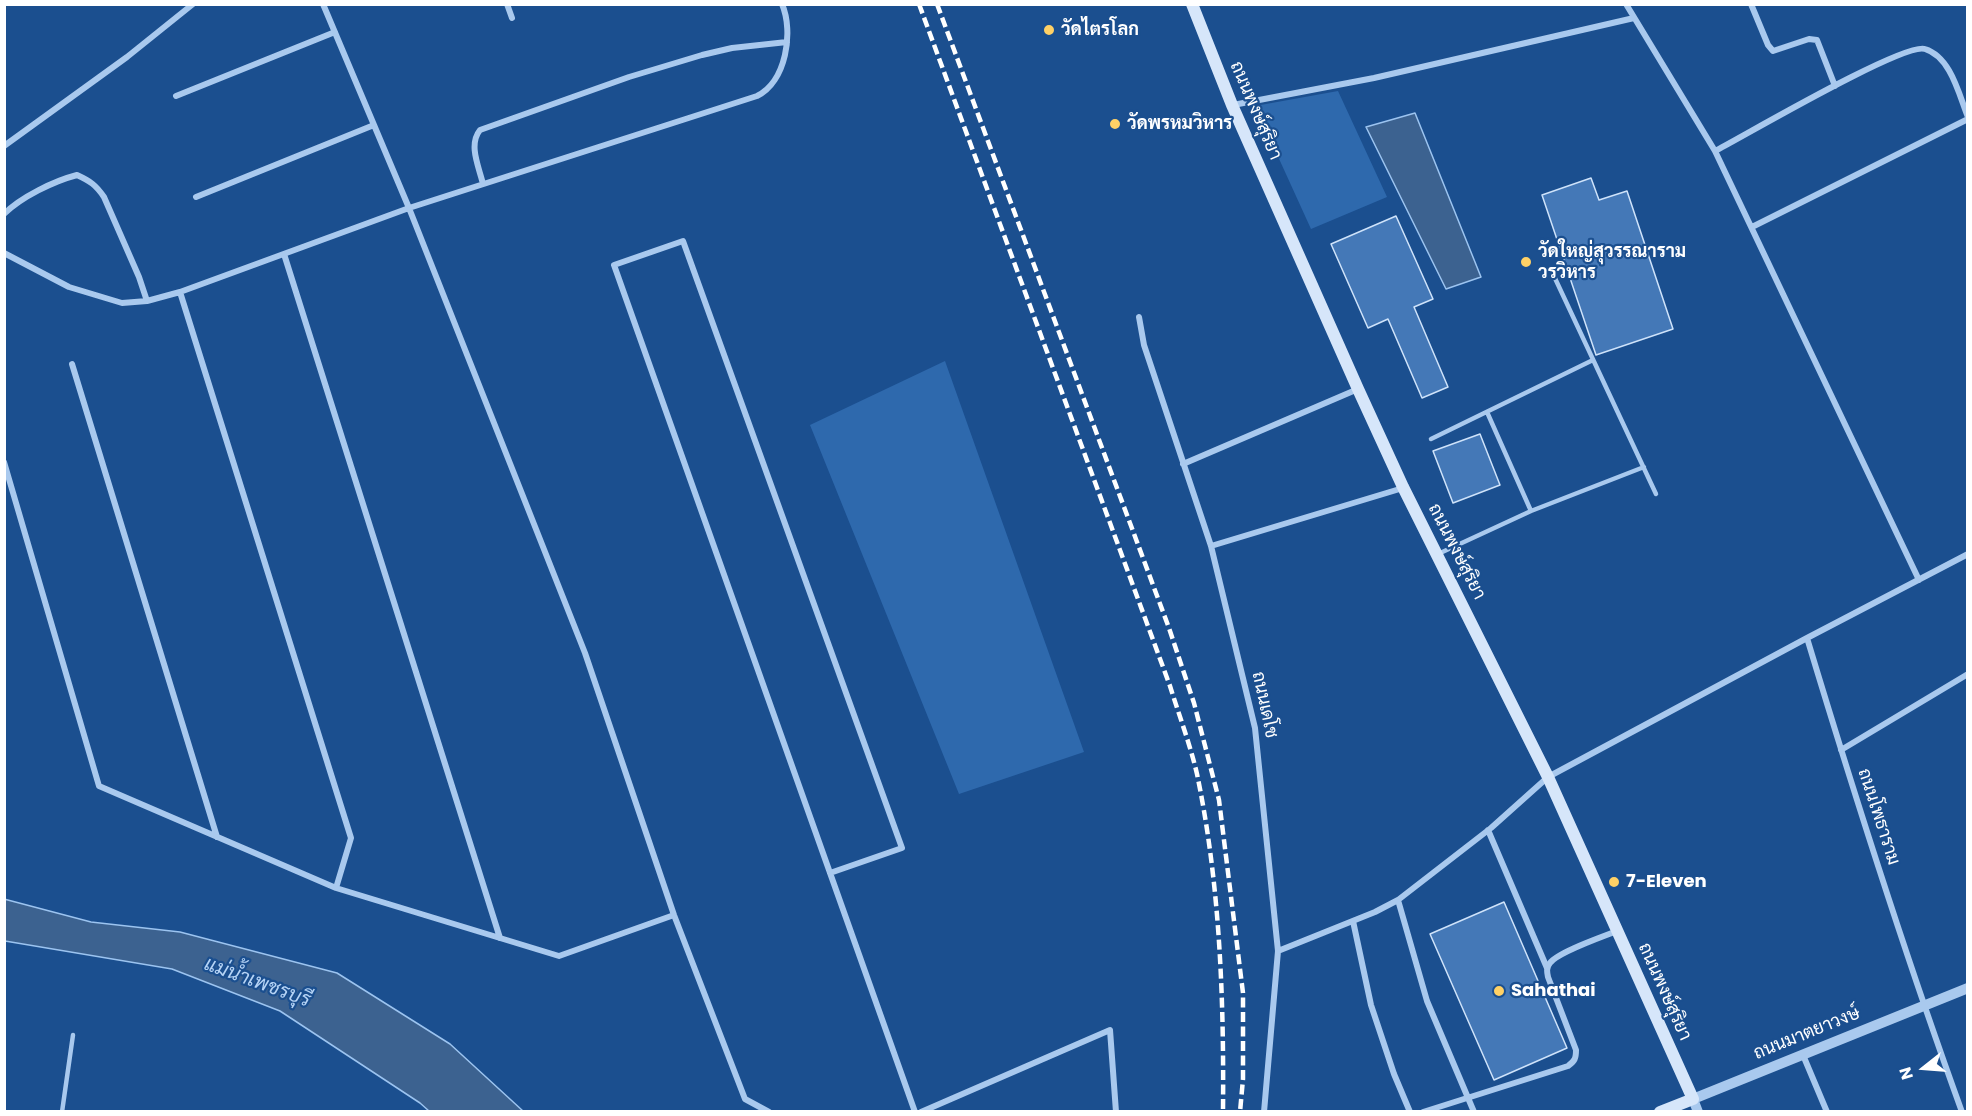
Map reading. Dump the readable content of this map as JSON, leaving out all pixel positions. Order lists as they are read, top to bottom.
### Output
{
  "streets": {
    "main road": ["ถนนพงษ์สุริยา", "ถนนมาตยาวงษ์"],
    "street": ["ถนนเดโช", "ถนนโพธาราม"]
  },
  "crossings": [
    ["ถนนพงษ์สุริยา", "ถนนมาตยาวงษ์"],
    ["ถนนโพธาราม", "ถนนมาตยาวงษ์"]
  ],
  "water": ["แม่น้ำเพชรบุรี"],
  "places": [
    "วัดไตรโลก",
    "วัดพรหมวิหาร",
    "วัดใหญ่สุวรรณาราม วรวิหาร",
    "7-Eleven",
    "Sahathai"
  ],
  "north": "left"
}
